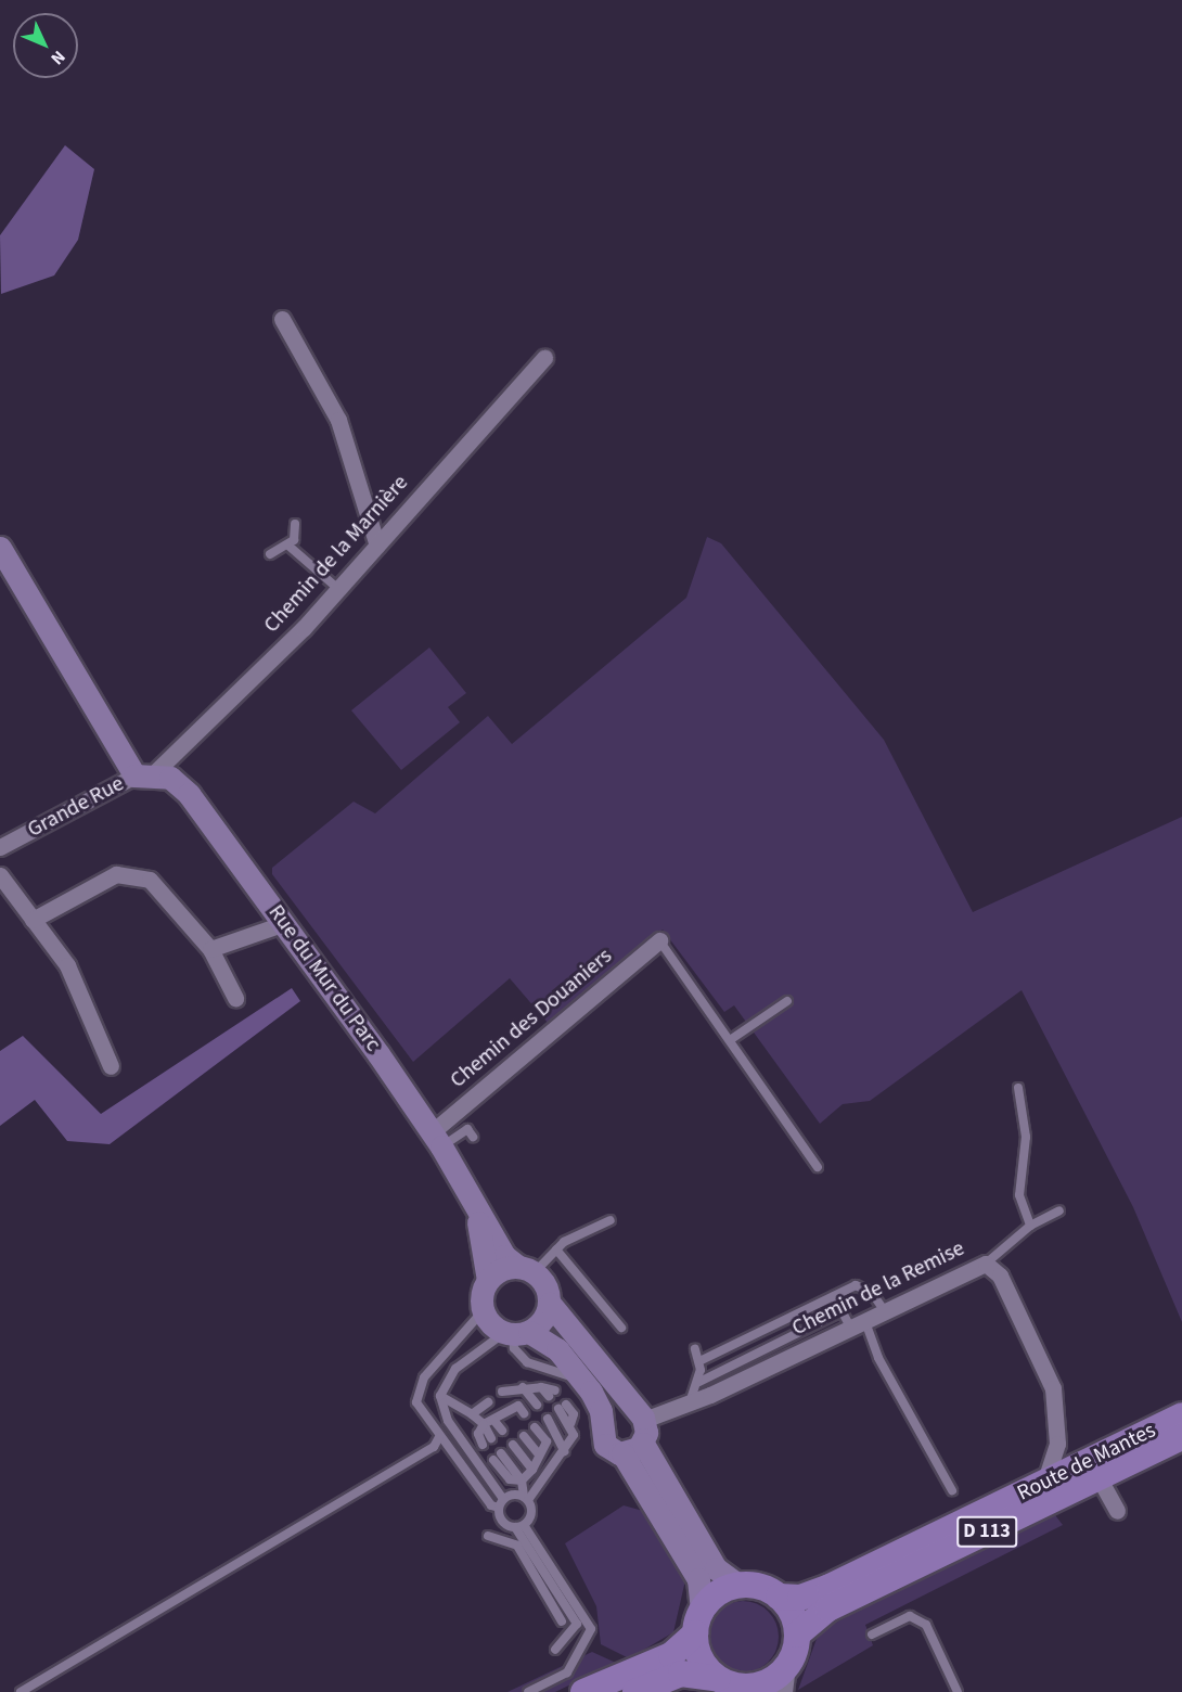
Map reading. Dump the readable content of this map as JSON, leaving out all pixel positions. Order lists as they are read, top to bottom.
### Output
{
  "streets": {
    "main road": ["Route de Mantes", "D 113"],
    "street": [
      "Chemin de la Marnière",
      "Grande Rue",
      "Rue du Mur du Parc",
      "Chemin des Douaniers",
      "Chemin de la Remise"
    ]
  },
  "crossings": [
    ["Chemin de la Marnière", "Grande Rue"],
    ["Chemin de la Marnière", "Rue du Mur du Parc"],
    ["Grande Rue", "Rue du Mur du Parc"],
    ["Rue du Mur du Parc", "Chemin des Douaniers"],
    ["Chemin de la Remise", "Route de Mantes"],
    ["Route de Mantes", "D 113"]
  ],
  "north": "bottom right"
}
